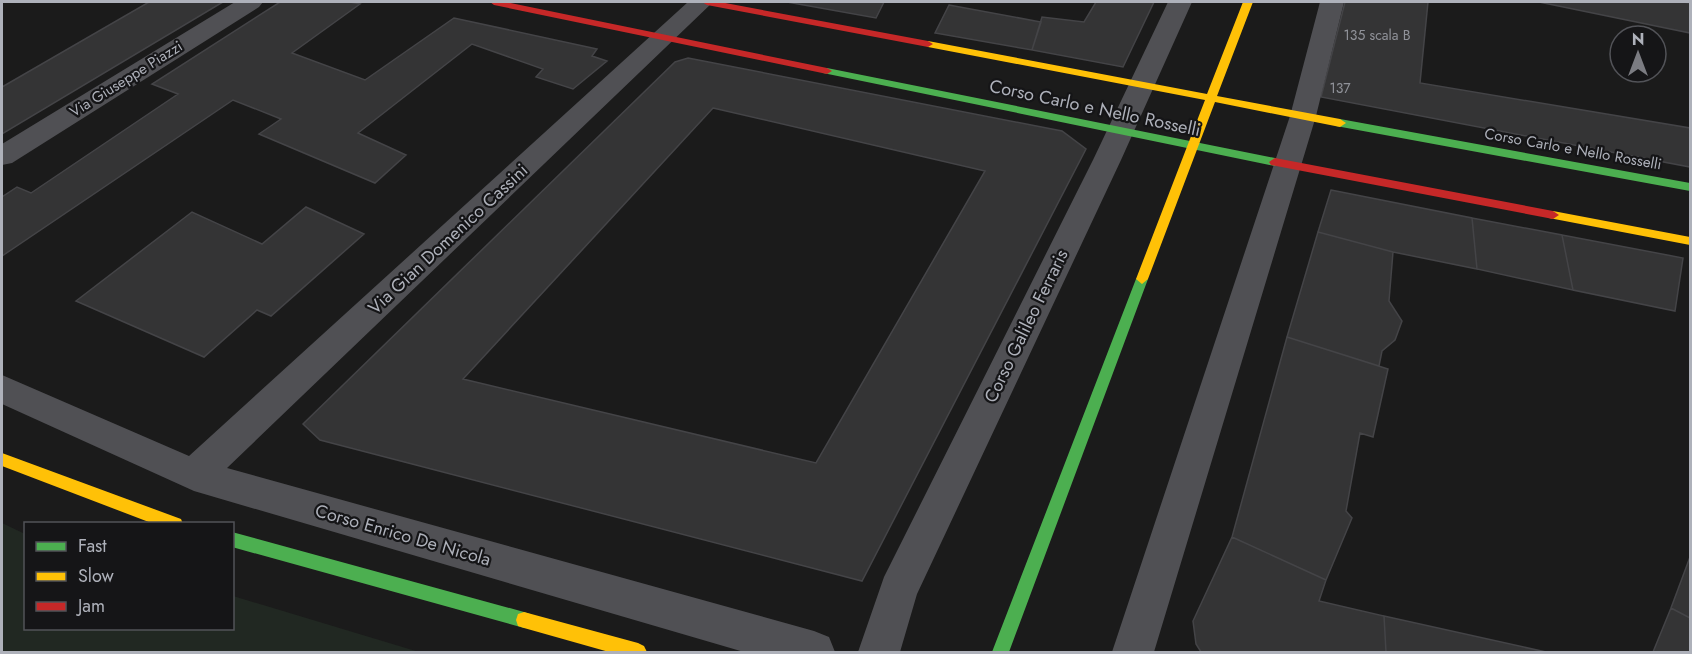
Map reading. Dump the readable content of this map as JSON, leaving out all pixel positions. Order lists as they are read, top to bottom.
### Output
{
  "streets": {
    "street": [
      "Via Giuseppe Piazzi",
      "Corso Carlo e Nello Rosselli",
      "Via Gian Domenico Cassini",
      "Corso Galileo Ferraris",
      "Corso Enrico De Nicola"
    ]
  },
  "crossings": [
    ["Corso Carlo e Nello Rosselli", "Via Gian Domenico Cassini"],
    ["Corso Carlo e Nello Rosselli", "Corso Galileo Ferraris"],
    ["Via Gian Domenico Cassini", "Corso Enrico De Nicola"]
  ],
  "house_numbers": ["135 scala B", "137"],
  "legend": ["Fast", "Slow", "Jam"],
  "north": "top"
}
